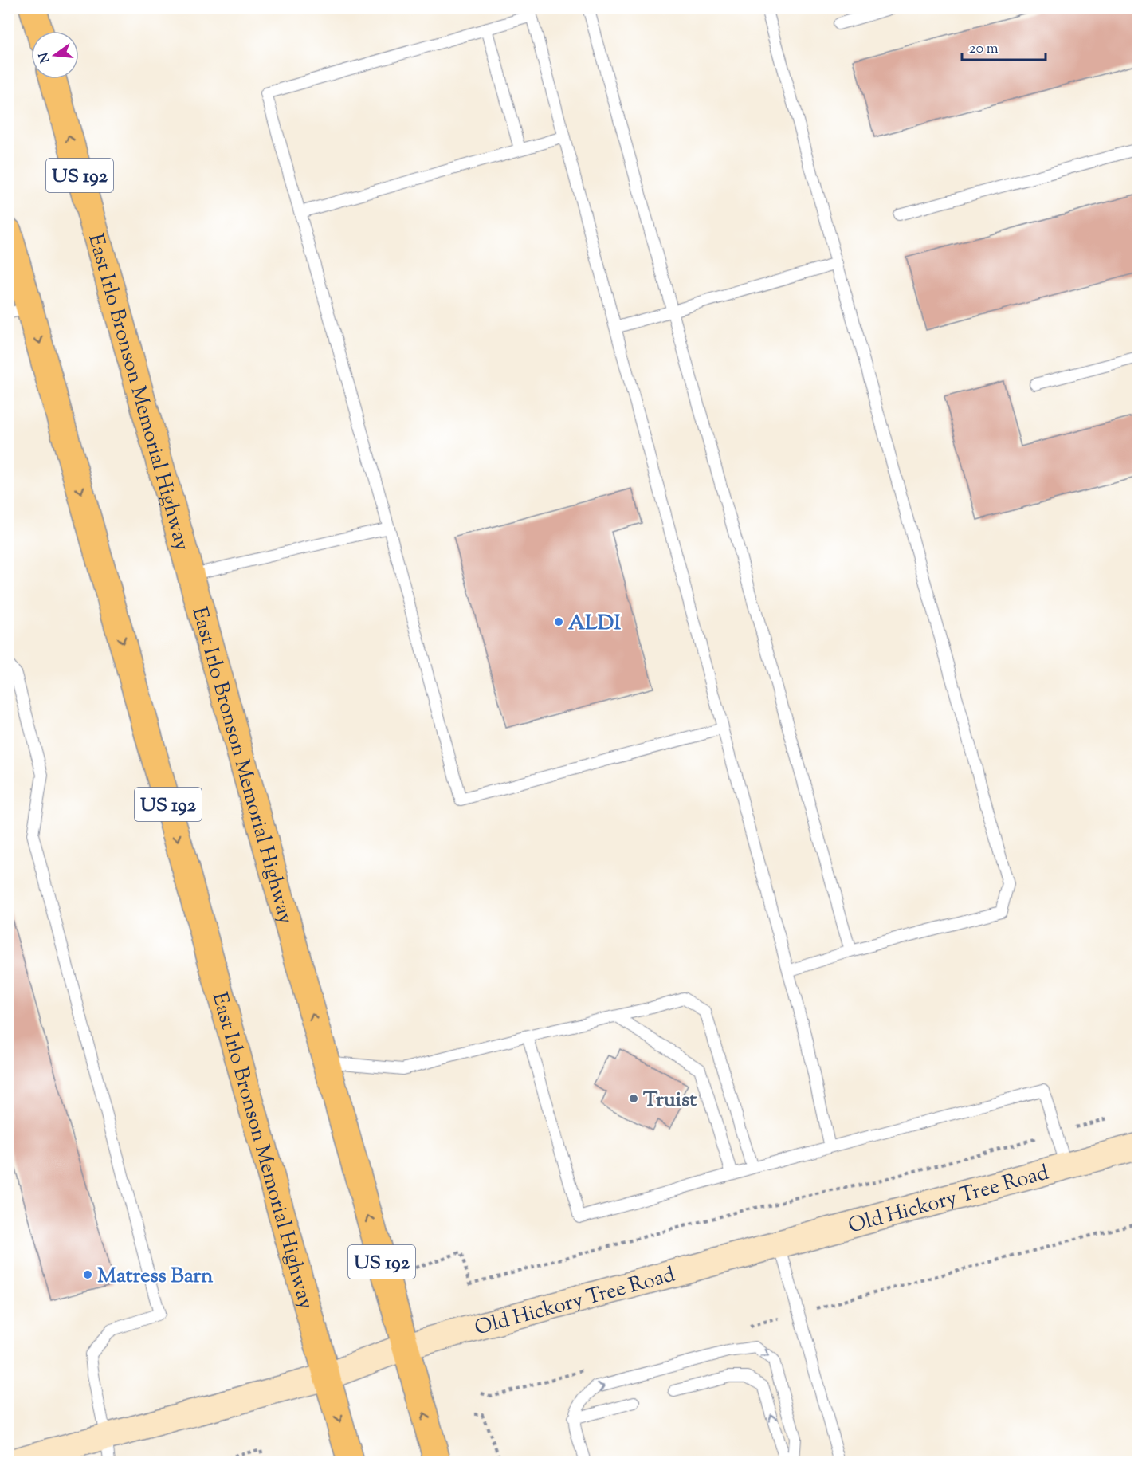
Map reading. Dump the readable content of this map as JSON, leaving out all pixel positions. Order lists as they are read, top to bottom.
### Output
{
  "streets": {
    "highway": ["US 192", "East Irlo Bronson Memorial Highway"],
    "street": ["Old Hickory Tree Road"]
  },
  "crossings": [
    ["East Irlo Bronson Memorial Highway", "Old Hickory Tree Road"]
  ],
  "places": ["ALDI", "Truist", "Matress Barn"],
  "scale_bar": "20 m",
  "north": "left"
}
